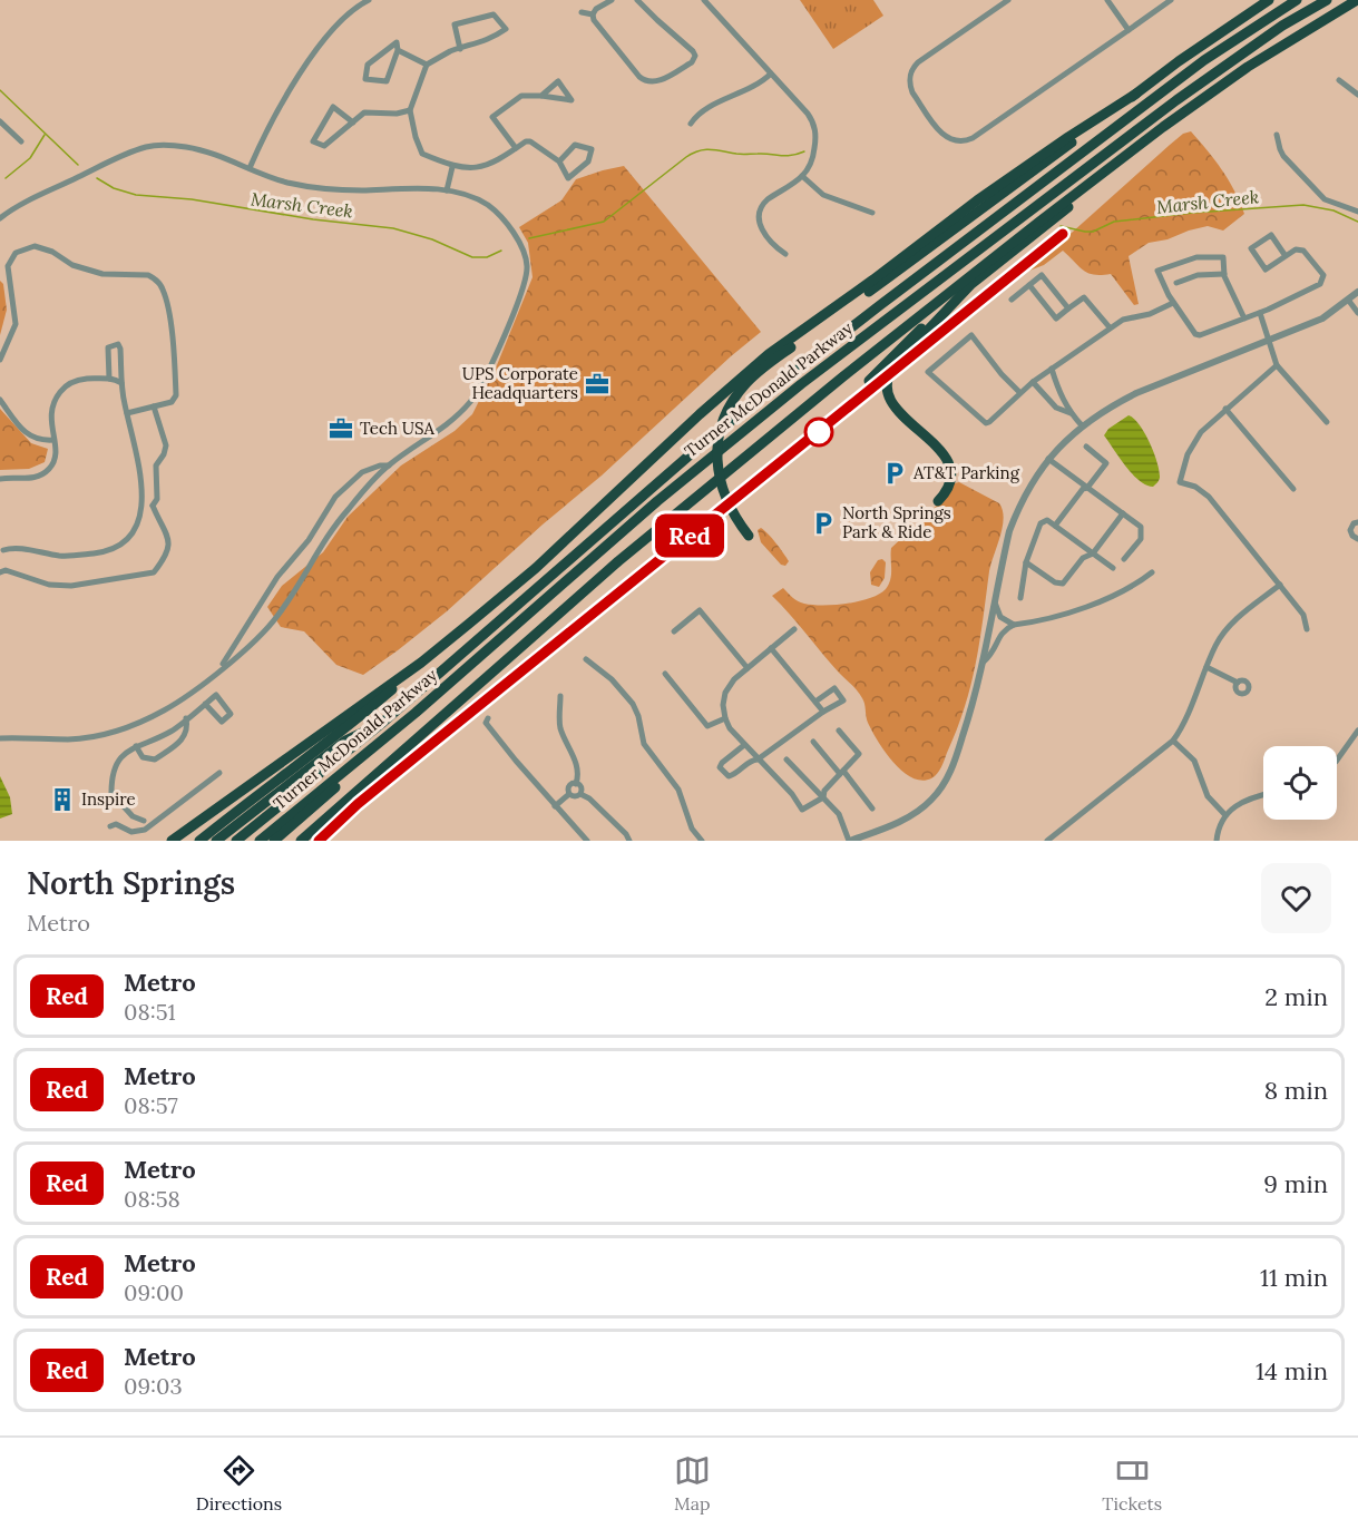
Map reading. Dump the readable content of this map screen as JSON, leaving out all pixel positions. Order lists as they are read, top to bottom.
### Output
{
  "streets": {
    "highway": ["Turner McDonald Parkway"]
  },
  "water": ["Marsh Creek"],
  "places": {
    "office": ["UPS Corporate Headquarters", "Tech USA"],
    "parking": ["AT&T Parking", "North Springs Park & Ride"],
    "building": ["Inspire"]
  },
  "lines": ["metro line Red"],
  "page": {
    "on_map": "Red",
    "heading": ["North Springs", "Metro"],
    "list": [
      {
        "mark": "Red",
        "name": "Metro",
        "note": "08:51",
        "value": "2 min"
      },
      {
        "mark": "Red",
        "name": "Metro",
        "note": "08:57",
        "value": "8 min"
      },
      {
        "mark": "Red",
        "name": "Metro",
        "note": "08:58",
        "value": "9 min"
      },
      {
        "mark": "Red",
        "name": "Metro",
        "note": "09:00",
        "value": "11 min"
      },
      {
        "mark": "Red",
        "name": "Metro",
        "note": "09:03",
        "value": "14 min"
      }
    ],
    "tabs": ["Directions", "Map", "Tickets"]
  }
}
